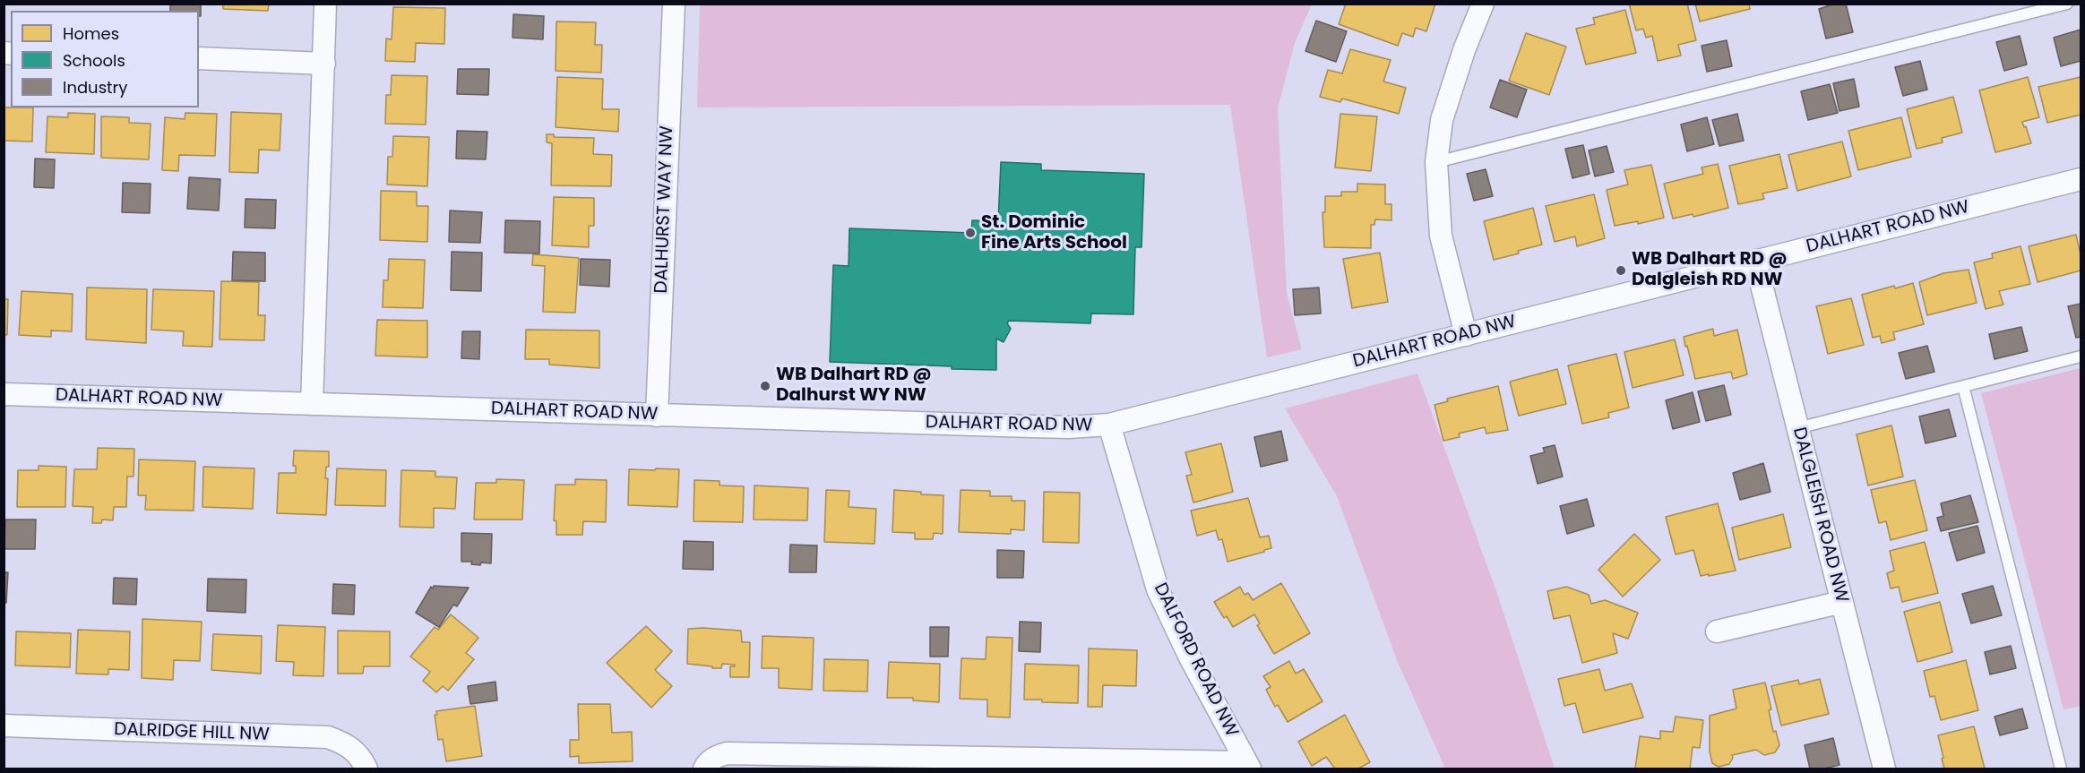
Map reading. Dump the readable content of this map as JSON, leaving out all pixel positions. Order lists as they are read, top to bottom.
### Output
{
  "streets": {
    "street": [
      "DALHURST WAY NW",
      "DALHART ROAD NW",
      "DALGLEISH ROAD NW",
      "DALFORD ROAD NW",
      "DALRIDGE HILL NW"
    ]
  },
  "crossings": [
    ["DALHURST WAY NW", "DALHART ROAD NW"],
    ["DALHART ROAD NW", "DALGLEISH ROAD NW"],
    ["DALHART ROAD NW", "DALFORD ROAD NW"]
  ],
  "places": ["St. Dominic Fine Arts School", "WB Dalhart RD @ Dalgleish RD NW", "WB Dalhart RD @ Dalhurst WY NW"],
  "legend": ["Homes", "Schools", "Industry"]
}
